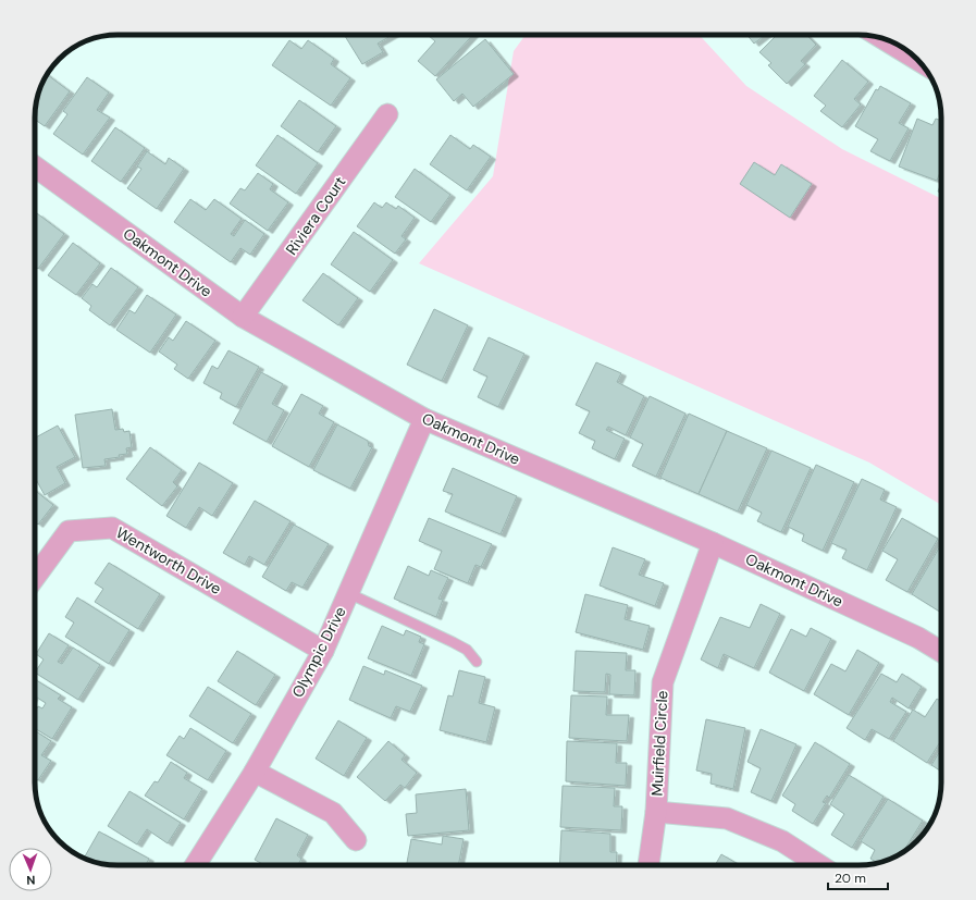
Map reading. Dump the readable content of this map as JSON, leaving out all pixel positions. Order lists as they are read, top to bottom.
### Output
{
  "streets": {
    "street": [
      "Riviera Court",
      "Oakmont Drive",
      "Wentworth Drive",
      "Olympic Drive",
      "Muirfield Circle"
    ]
  },
  "crossings": [
    ["Riviera Court", "Oakmont Drive"],
    ["Oakmont Drive", "Olympic Drive"],
    ["Oakmont Drive", "Muirfield Circle"],
    ["Wentworth Drive", "Olympic Drive"]
  ],
  "scale_bar": "20 m",
  "north": "bottom"
}
